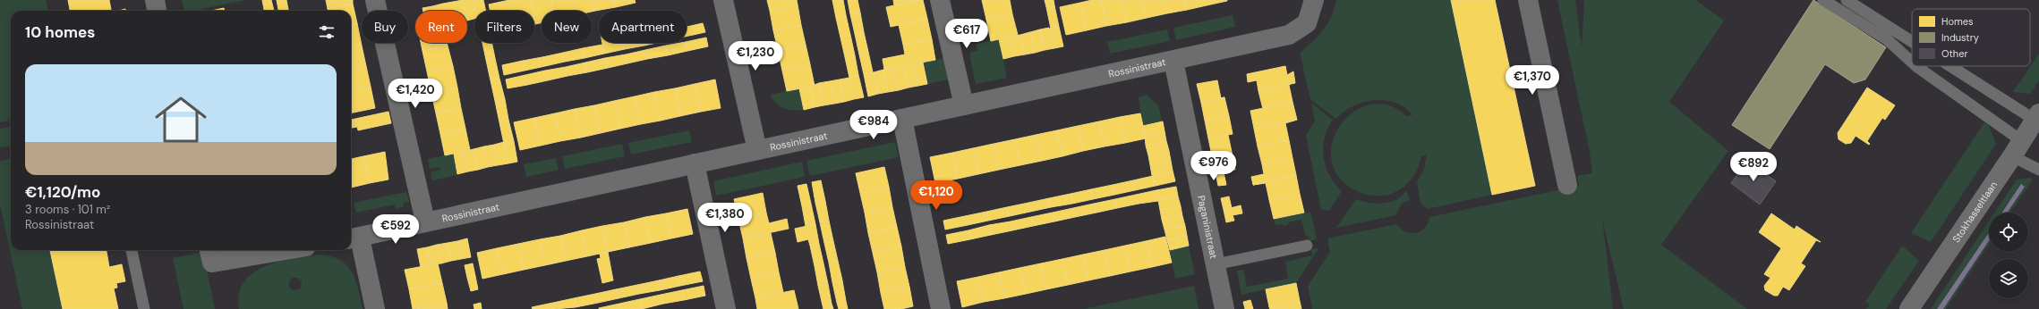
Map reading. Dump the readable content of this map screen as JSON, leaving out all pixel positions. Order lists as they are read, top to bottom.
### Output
{
  "streets": {
    "street": ["Rossinistraat", "Stokhasseltlaan", "Paganinistraat"]
  },
  "crossings": [
    ["Rossinistraat", "Paganinistraat"]
  ],
  "legend": ["Homes", "Industry", "Other"],
  "page": {
    "chip": [
      "Buy",
      "Rent",
      "Filters",
      "New",
      "Apartment"
    ],
    "heading": "10 homes",
    "price": [
      "€617",
      "€1,230",
      "€1,370",
      "€1,420",
      "€984",
      "€976",
      "€892",
      "€1,120",
      "€1,380",
      "€592"
    ],
    "list": [
      {
        "name": "€1,120/mo",
        "note": "3 rooms · 101 m² · Rossinistraat"
      }
    ]
  }
}
